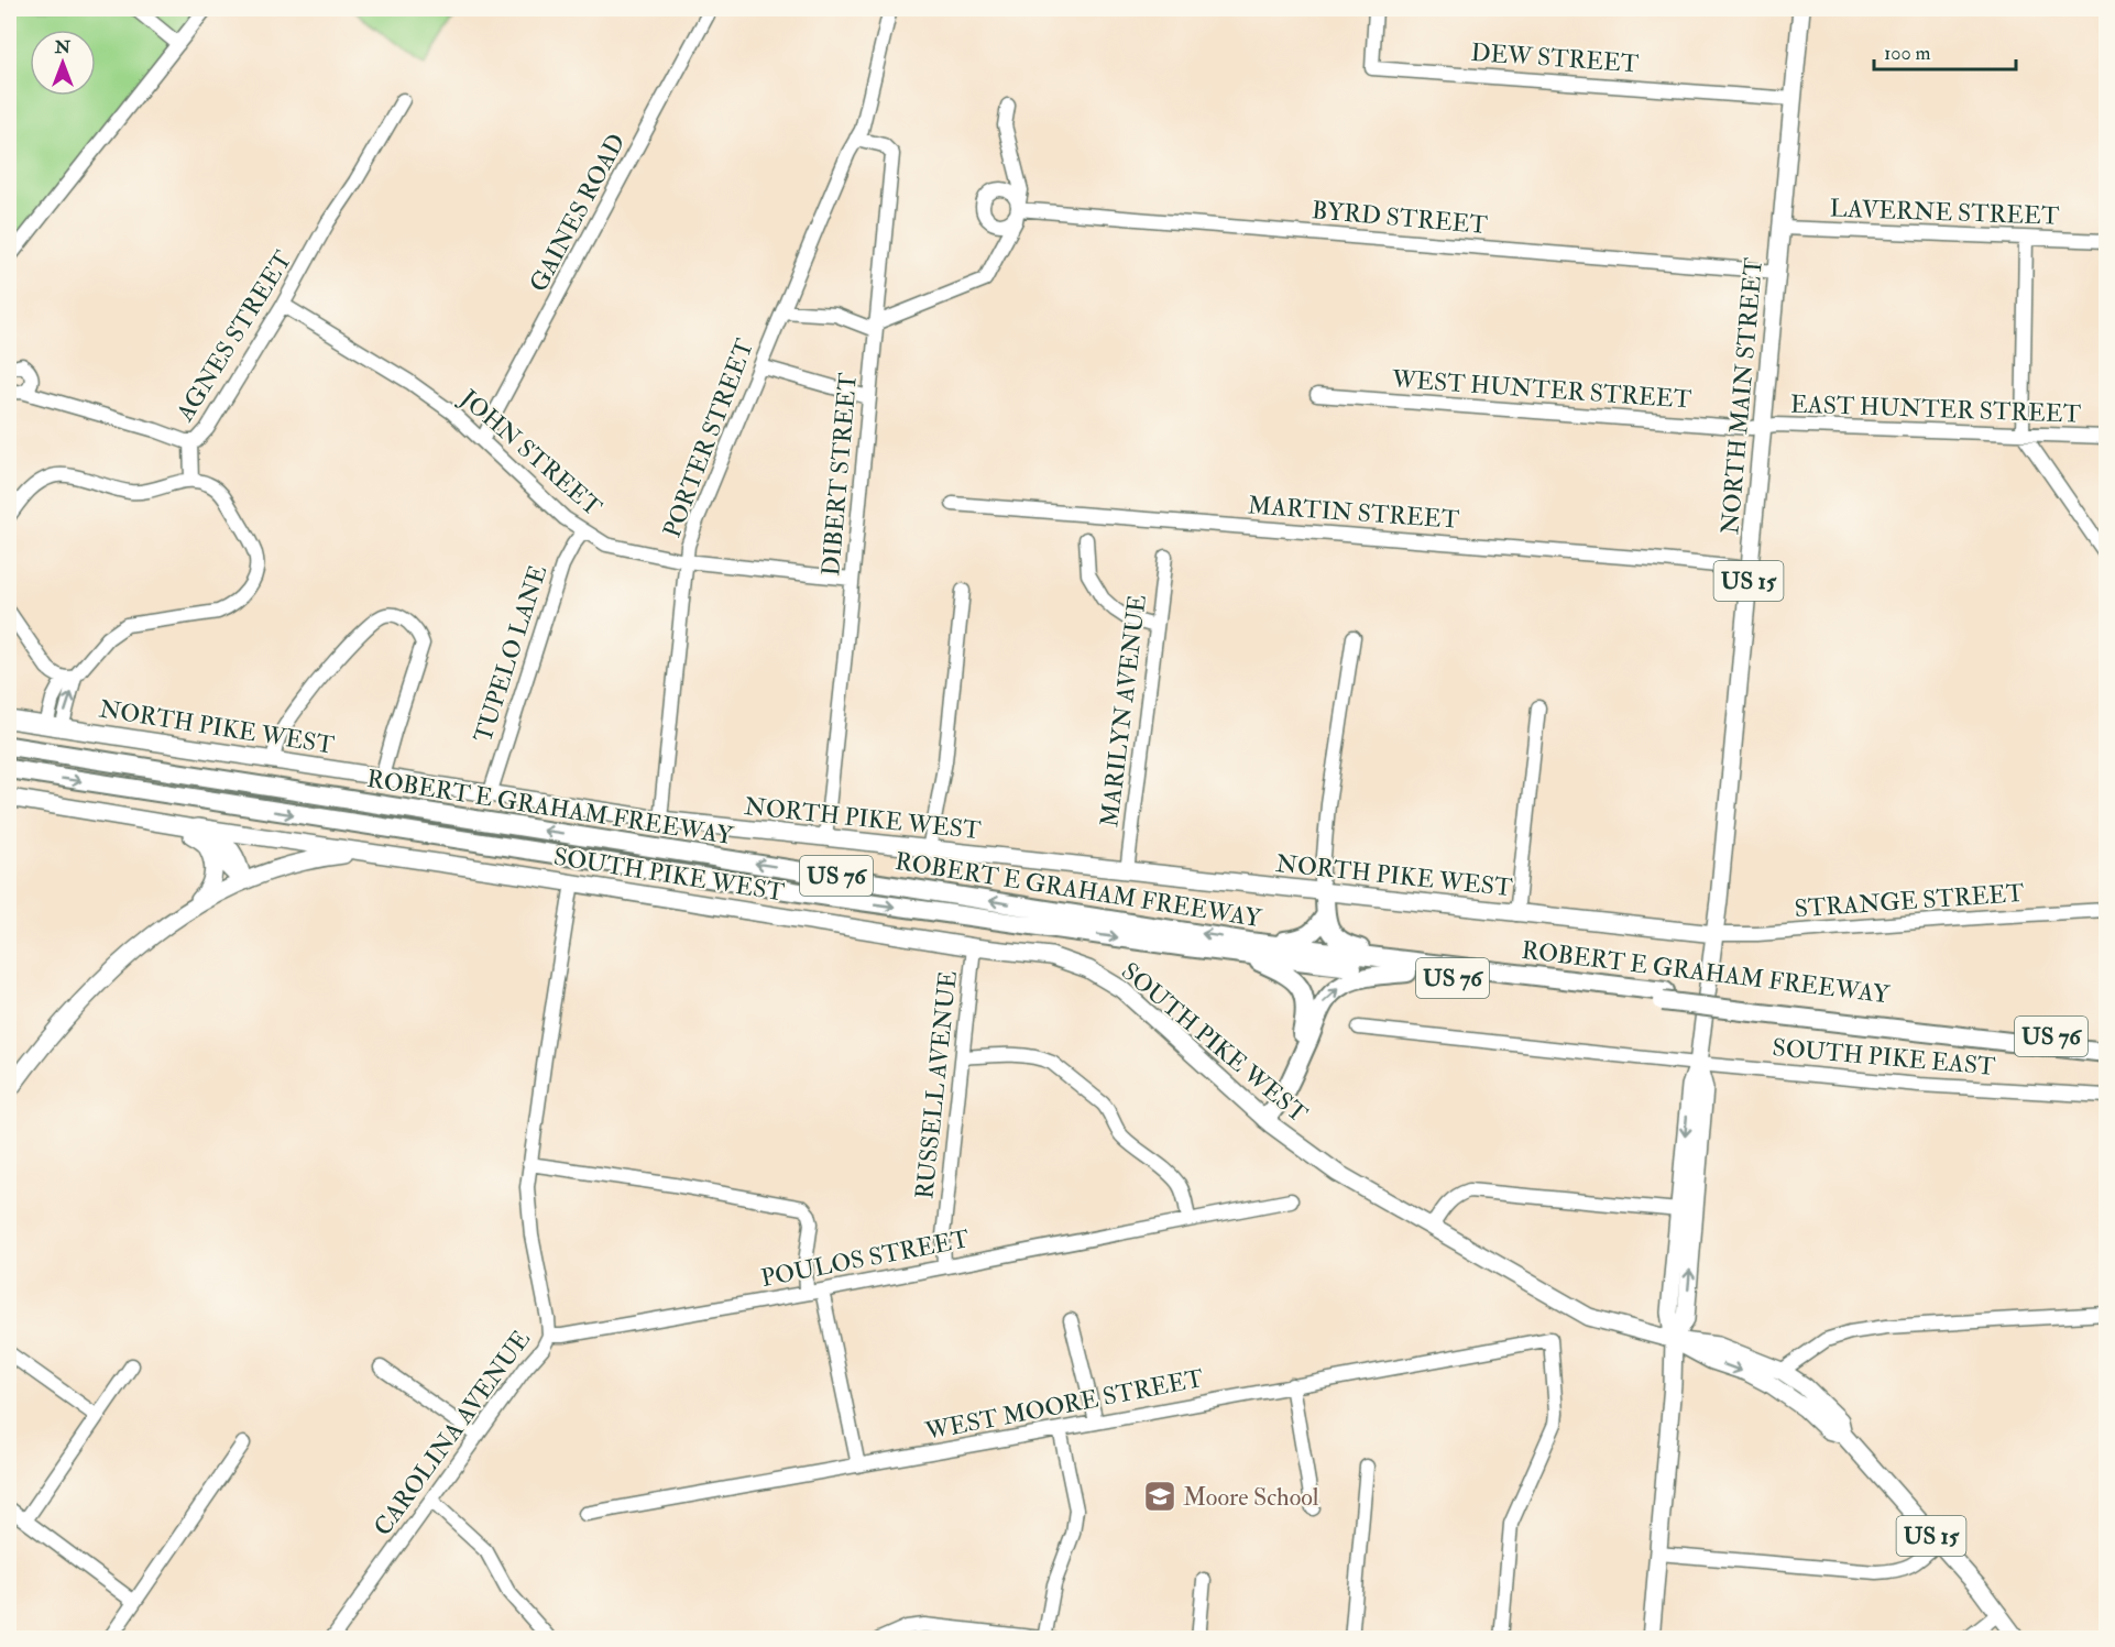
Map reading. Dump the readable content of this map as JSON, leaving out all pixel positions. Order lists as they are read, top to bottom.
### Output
{
  "streets": {
    "highway": ["ROBERT E GRAHAM FREEWAY", "US 76"],
    "main road": [
      "NORTH MAIN STREET",
      "US 15",
      "NORTH PIKE WEST",
      "SOUTH PIKE WEST"
    ],
    "street": [
      "DEW STREET",
      "LAVERNE STREET",
      "GAINES ROAD",
      "BYRD STREET",
      "AGNES STREET",
      "WEST HUNTER STREET",
      "EAST HUNTER STREET",
      "PORTER STREET",
      "JOHN STREET",
      "DIBERT STREET",
      "MARTIN STREET",
      "TUPELO LANE",
      "MARILYN AVENUE",
      "STRANGE STREET",
      "SOUTH PIKE EAST",
      "RUSSELL AVENUE",
      "POULOS STREET",
      "WEST MOORE STREET",
      "CAROLINA AVENUE"
    ]
  },
  "crossings": [
    ["DEW STREET", "NORTH MAIN STREET"],
    ["LAVERNE STREET", "NORTH MAIN STREET"],
    ["GAINES ROAD", "JOHN STREET"],
    ["BYRD STREET", "NORTH MAIN STREET"],
    ["AGNES STREET", "JOHN STREET"],
    ["WEST HUNTER STREET", "NORTH MAIN STREET"],
    ["WEST HUNTER STREET", "EAST HUNTER STREET"],
    ["NORTH MAIN STREET", "EAST HUNTER STREET"],
    ["NORTH MAIN STREET", "MARTIN STREET"],
    ["NORTH MAIN STREET", "NORTH PIKE WEST"],
    ["NORTH MAIN STREET", "STRANGE STREET"],
    ["NORTH MAIN STREET", "SOUTH PIKE EAST"],
    ["PORTER STREET", "JOHN STREET"],
    ["PORTER STREET", "DIBERT STREET"],
    ["PORTER STREET", "NORTH PIKE WEST"],
    ["JOHN STREET", "DIBERT STREET"],
    ["JOHN STREET", "TUPELO LANE"],
    ["DIBERT STREET", "NORTH PIKE WEST"],
    ["TUPELO LANE", "NORTH PIKE WEST"],
    ["MARILYN AVENUE", "NORTH PIKE WEST"],
    ["NORTH PIKE WEST", "STRANGE STREET"],
    ["SOUTH PIKE WEST", "RUSSELL AVENUE"],
    ["SOUTH PIKE WEST", "CAROLINA AVENUE"],
    ["RUSSELL AVENUE", "POULOS STREET"],
    ["POULOS STREET", "CAROLINA AVENUE"]
  ],
  "places": {
    "school or university": ["Moore School"]
  },
  "scale_bar": "100 m",
  "north": "top"
}
